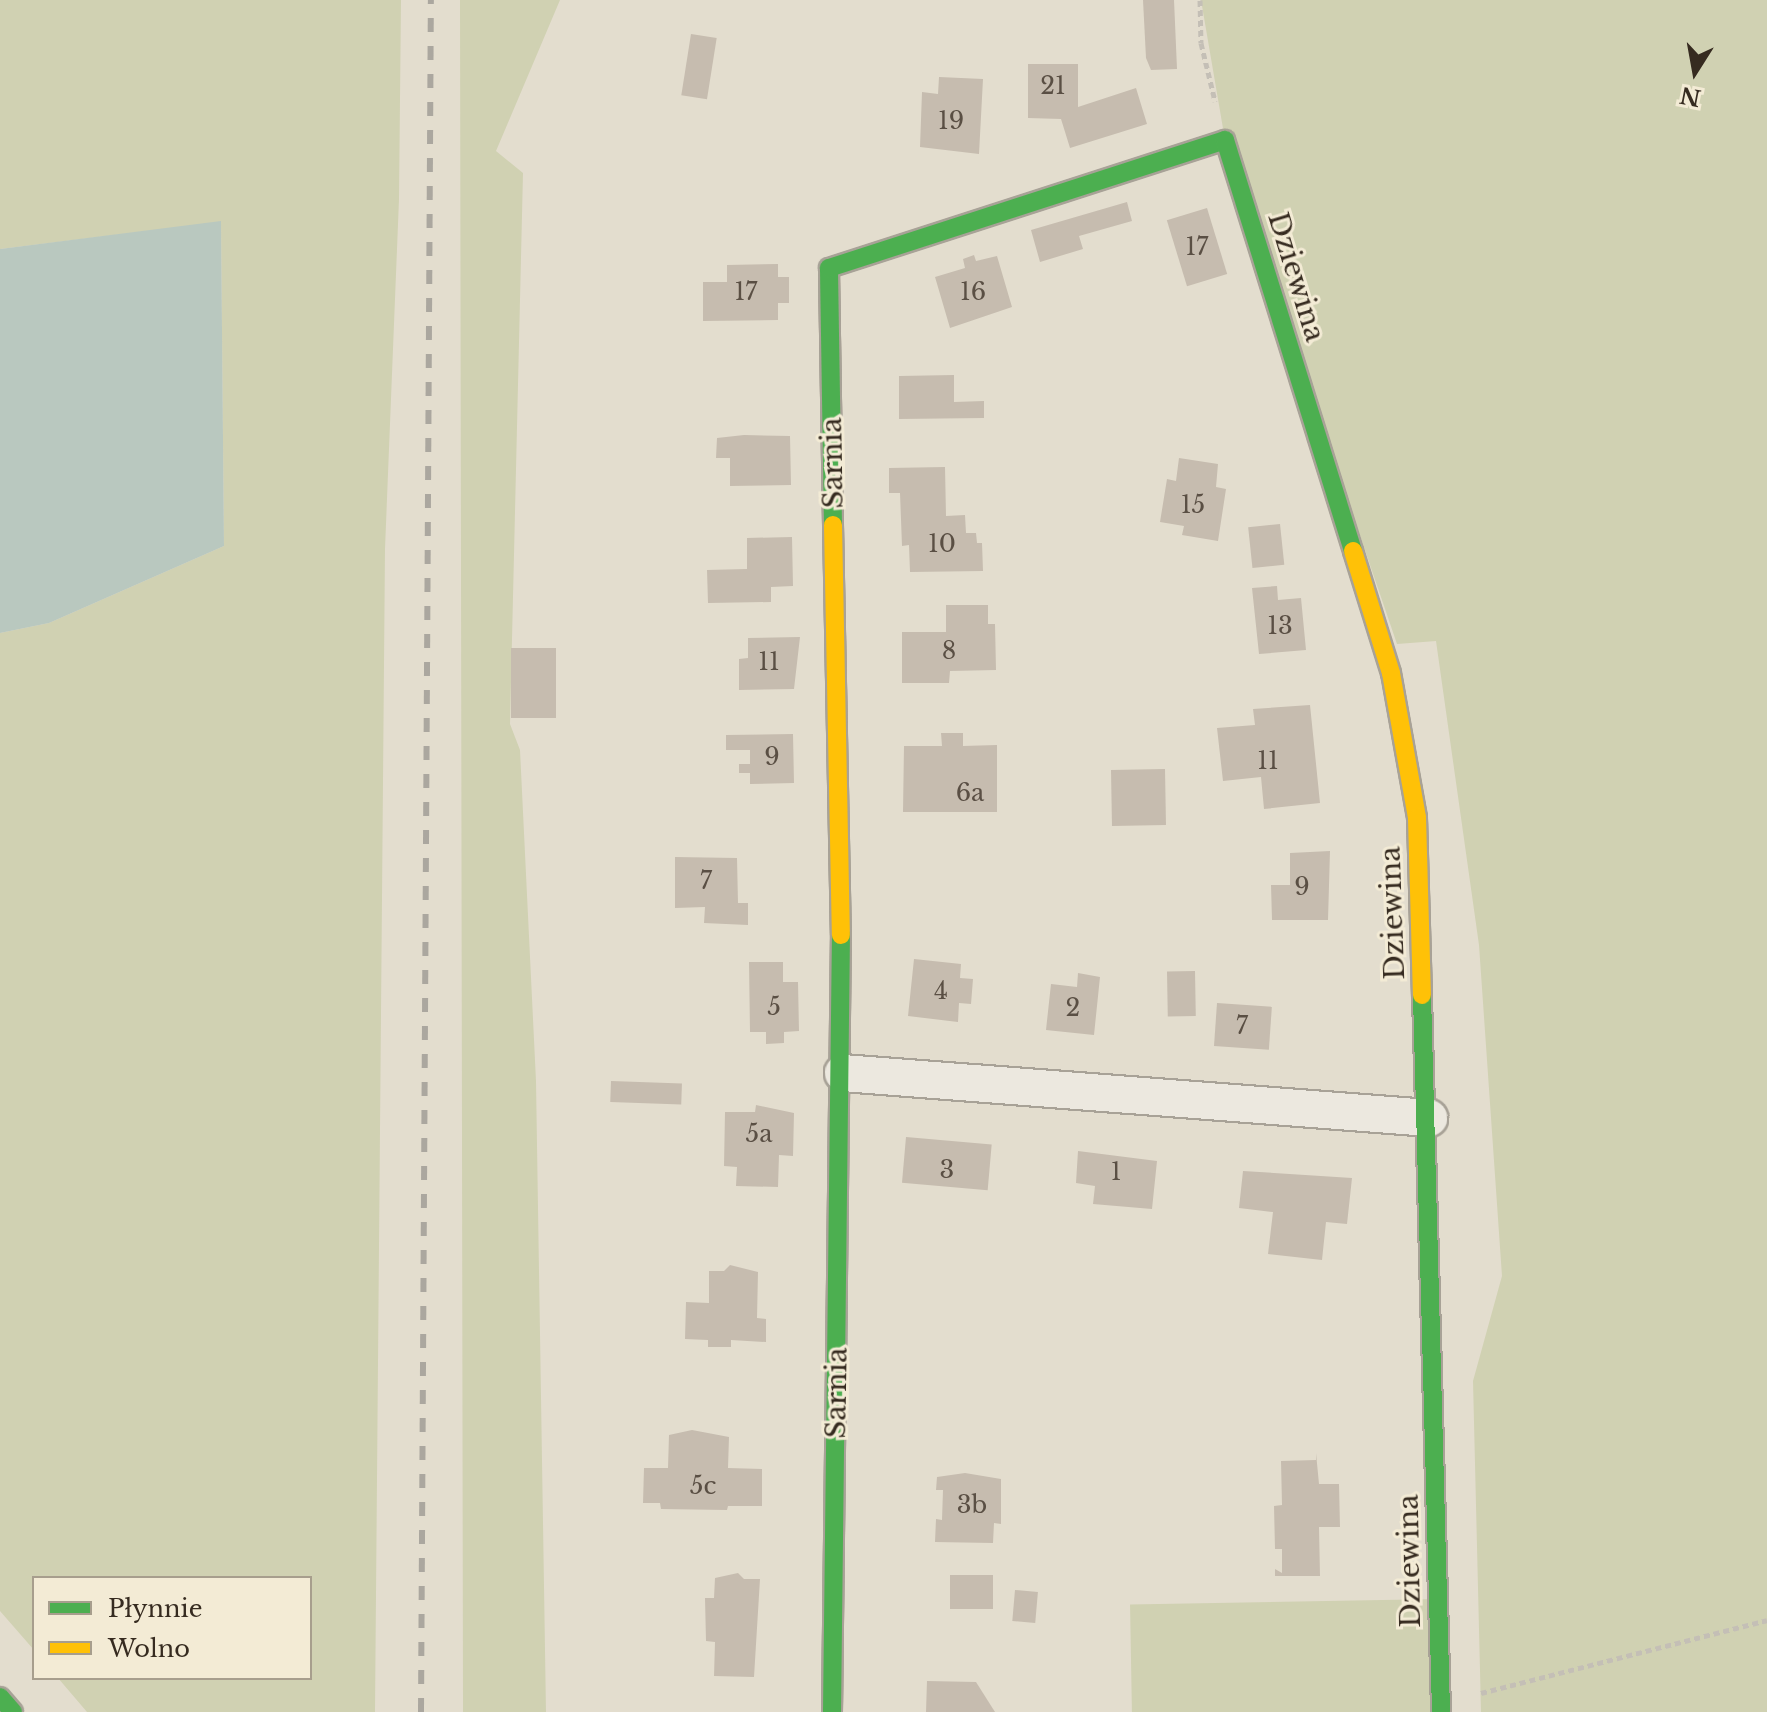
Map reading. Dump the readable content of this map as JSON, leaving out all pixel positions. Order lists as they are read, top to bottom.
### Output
{
  "streets": {
    "street": ["Dziewina", "Sarnia"]
  },
  "crossings": [
    ["Dziewina", "Sarnia"]
  ],
  "house_numbers": [
    "21",
    "19",
    "17",
    "17",
    "16",
    "15",
    "10",
    "13",
    "8",
    "11",
    "9",
    "11",
    "6a",
    "7",
    "9",
    "4",
    "5",
    "2",
    "7",
    "5a",
    "3",
    "1",
    "5c",
    "3b"
  ],
  "legend": ["Płynnie", "Wolno"],
  "north": "bottom"
}
